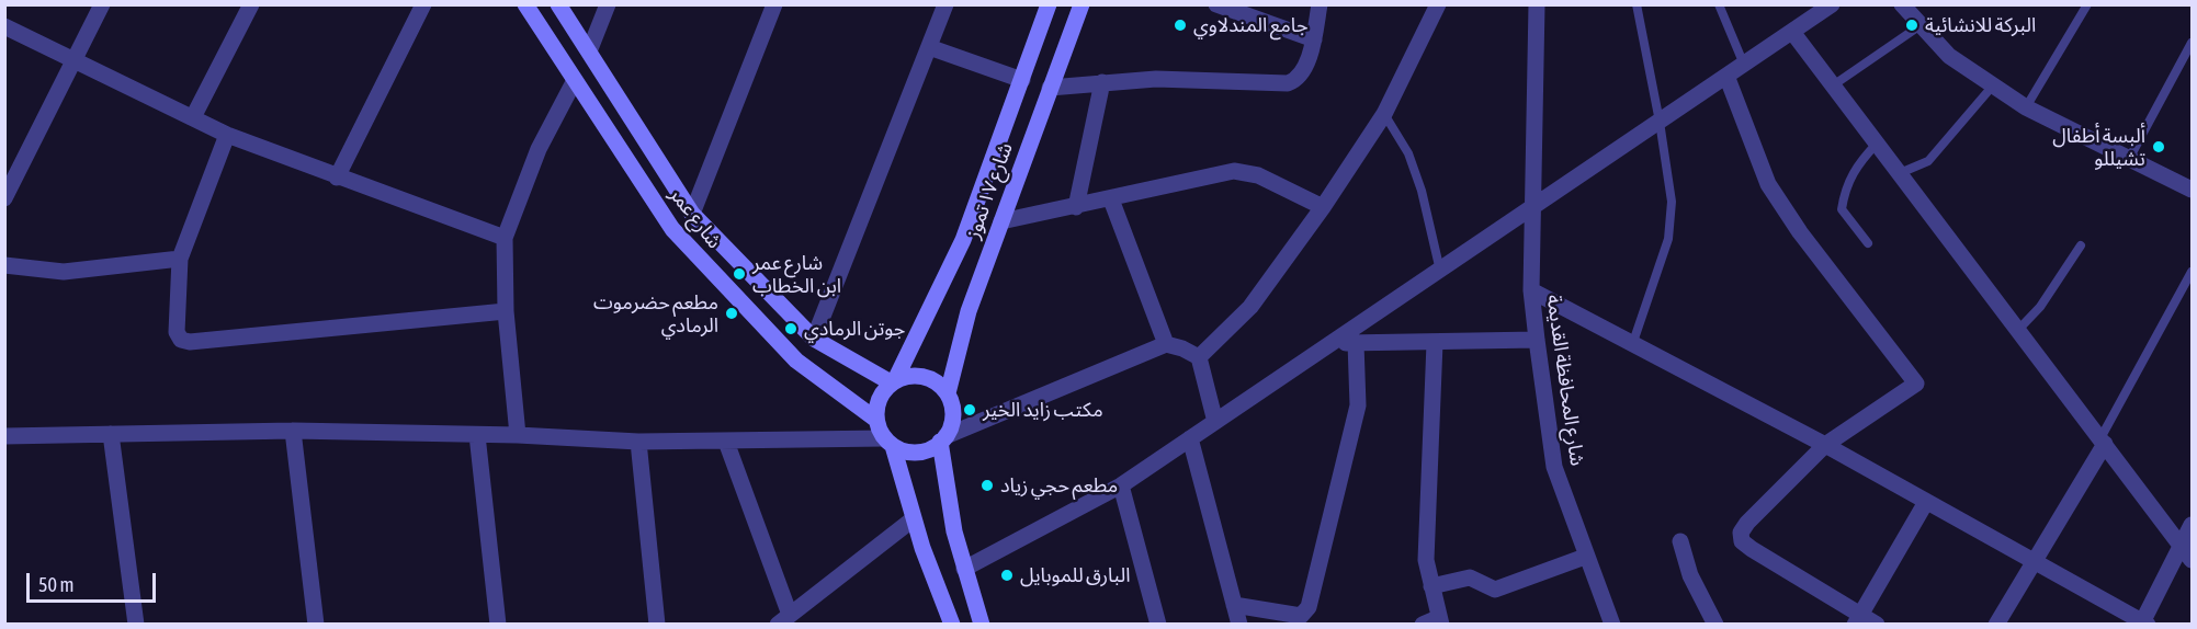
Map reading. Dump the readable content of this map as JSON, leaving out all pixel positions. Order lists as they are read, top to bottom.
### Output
{
  "streets": {
    "main road": ["شارع ١٧ تموز", "شارع عمر"],
    "street": ["شارع المحافظة القديمة"]
  },
  "crossings": [
    ["شارع ١٧ تموز", "شارع عمر"]
  ],
  "places": [
    "جامع المندلاوي",
    "البركة للانشائية",
    "ألبسة أطفال تشيللو",
    "شارع عمر ابن الخطاب",
    "مطعم حضرموت الرمادي",
    "جوتن الرمادي",
    "مكتب زايد الخير",
    "مطعم حجي زياد",
    "البارق للموبايل"
  ],
  "scale_bar": "50 m"
}
